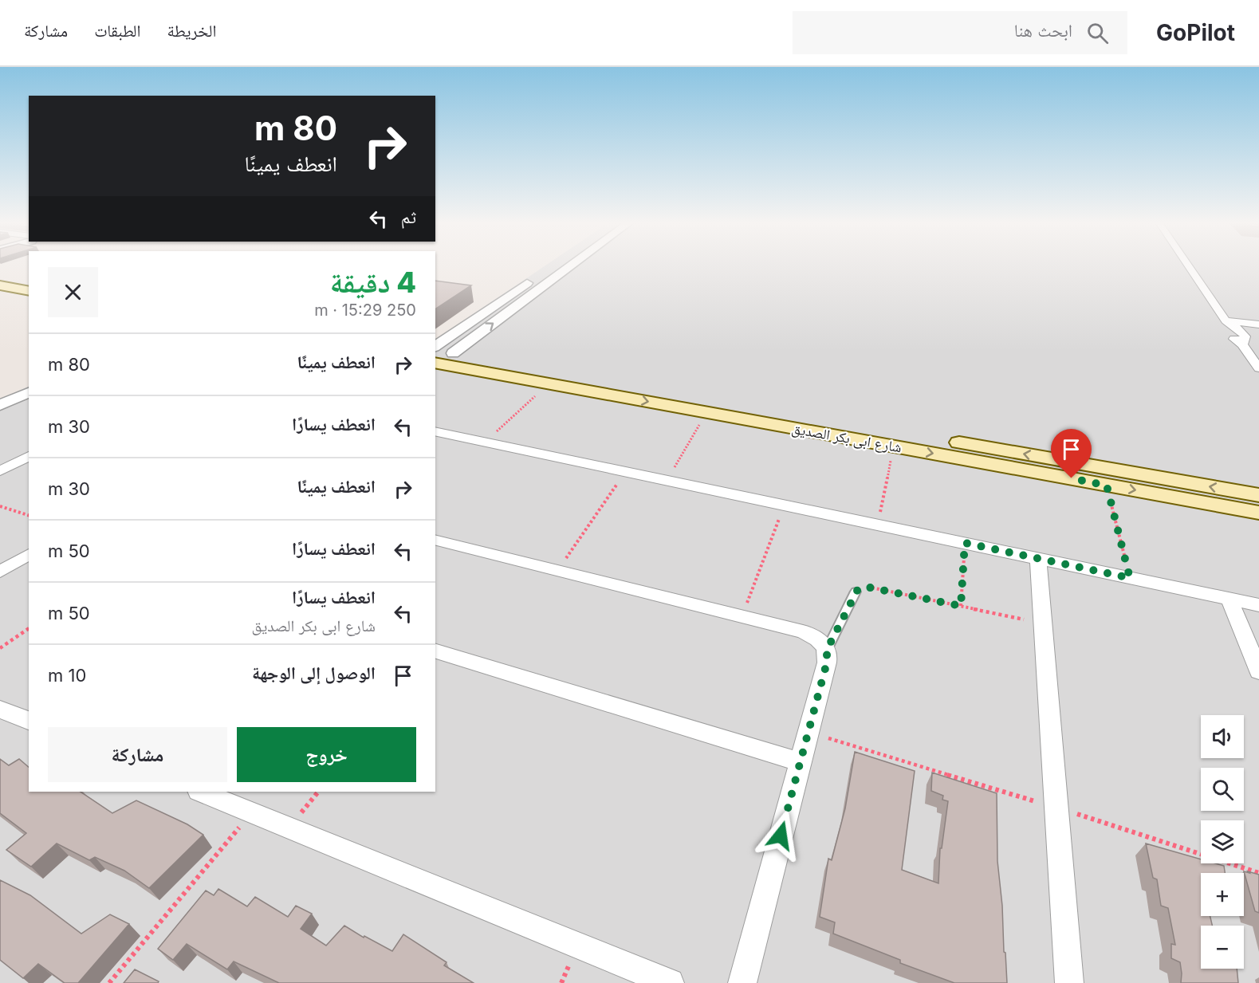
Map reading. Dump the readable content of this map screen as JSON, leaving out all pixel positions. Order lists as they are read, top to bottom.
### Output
{
  "streets": {
    "main road": ["شارع ابى بكر الصديق"]
  },
  "page": {
    "header": "GoPilot",
    "search": "ابحث هنا",
    "nav": ["الخريطة", "الطبقات", "مشاركة"],
    "turn": ["80 m", "انعطف يمينًا"],
    "then": "ثم",
    "heading": ["4 دقيقة", "250 m · 15:29"],
    "list": [
      {
        "name": "انعطف يمينًا",
        "value": "80 m"
      },
      {
        "name": "انعطف يسارًا",
        "value": "30 m"
      },
      {
        "name": "انعطف يمينًا",
        "value": "30 m"
      },
      {
        "name": "انعطف يسارًا",
        "value": "50 m"
      },
      {
        "name": "انعطف يسارًا",
        "note": "شارع ابى بكر الصديق",
        "value": "50 m"
      },
      {
        "name": "الوصول إلى الوجهة",
        "value": "10 m"
      }
    ],
    "map_buttons": ["+", "−"],
    "buttons": ["خروج", "مشاركة"]
  }
}
